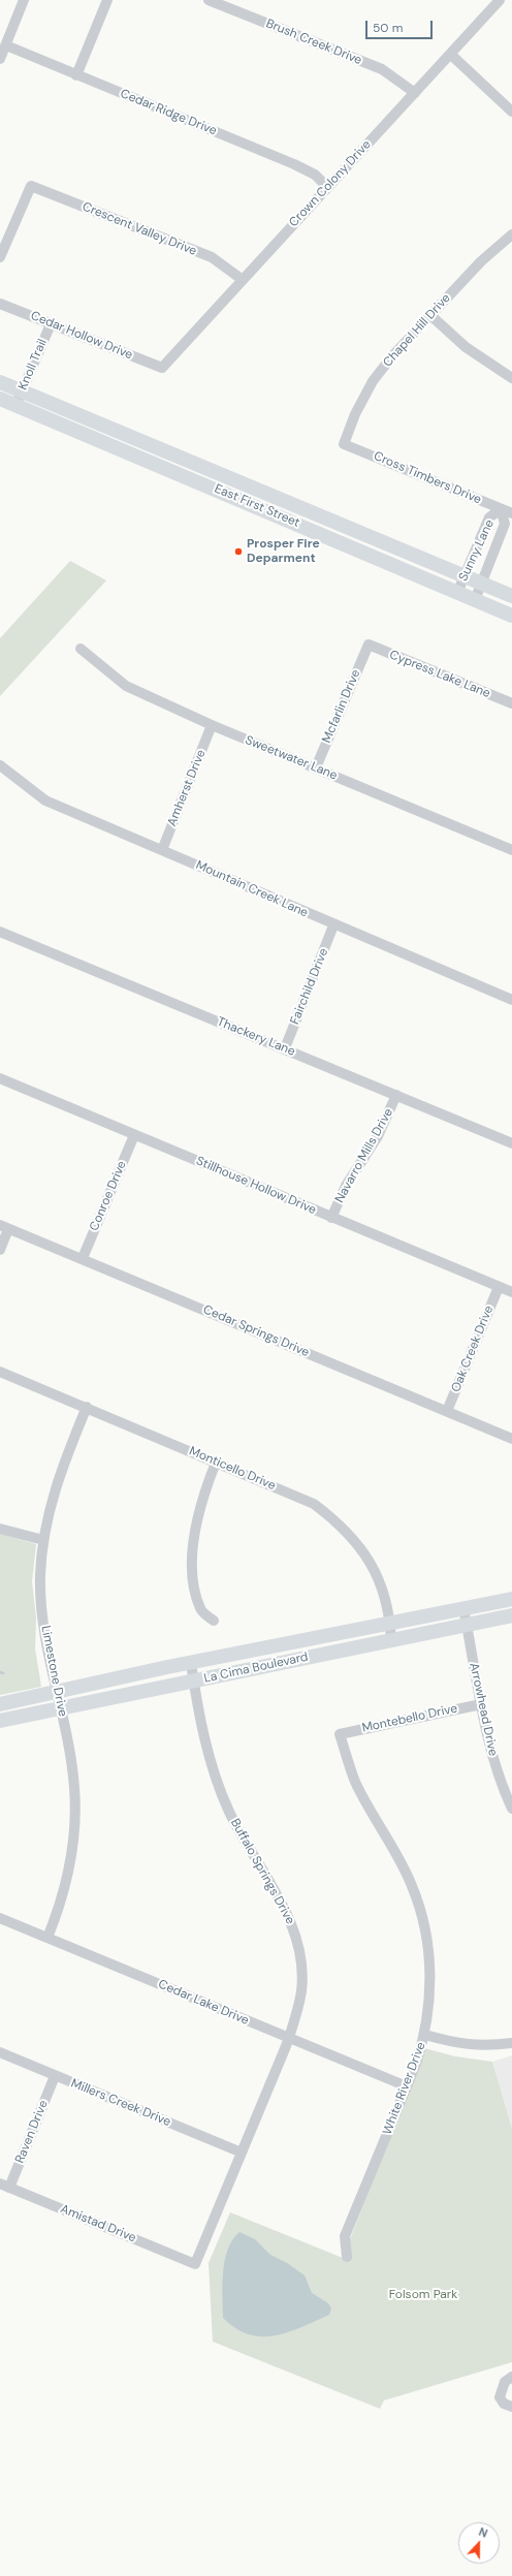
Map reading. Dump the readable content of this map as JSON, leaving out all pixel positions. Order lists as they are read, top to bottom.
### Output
{
  "streets": {
    "main road": ["East First Street", "La Cima Boulevard"],
    "street": [
      "Brush Creek Drive",
      "Cedar Ridge Drive",
      "Crown Colony Drive",
      "Crescent Valley Drive",
      "Chapel Hill Drive",
      "Cedar Hollow Drive",
      "Knoll Trail",
      "Cross Timbers Drive",
      "Sunny Lane",
      "Cypress Lake Lane",
      "Mcfarlin Drive",
      "Sweetwater Lane",
      "Amherst Drive",
      "Mountain Creek Lane",
      "Fairchild Drive",
      "Thackery Lane",
      "Navarro Mills Drive",
      "Stillhouse Hollow Drive",
      "Conroe Drive",
      "Cedar Springs Drive",
      "Oak Creek Drive",
      "Monticello Drive",
      "Limestone Drive",
      "Arrowhead Drive",
      "Montebello Drive",
      "Buffalo Springs Drive",
      "Cedar Lake Drive",
      "White River Drive",
      "Millers Creek Drive",
      "Raven Drive",
      "Amistad Drive"
    ]
  },
  "crossings": [
    ["Brush Creek Drive", "Crown Colony Drive"],
    ["Cedar Ridge Drive", "Crown Colony Drive"],
    ["Crown Colony Drive", "Crescent Valley Drive"],
    ["Crown Colony Drive", "Cedar Hollow Drive"],
    ["Chapel Hill Drive", "Cross Timbers Drive"],
    ["Cedar Hollow Drive", "Knoll Trail"],
    ["Knoll Trail", "East First Street"],
    ["Cross Timbers Drive", "Sunny Lane"],
    ["East First Street", "Sunny Lane"],
    ["Cypress Lake Lane", "Mcfarlin Drive"],
    ["Mcfarlin Drive", "Sweetwater Lane"],
    ["Sweetwater Lane", "Amherst Drive"],
    ["Amherst Drive", "Mountain Creek Lane"],
    ["Mountain Creek Lane", "Fairchild Drive"],
    ["Fairchild Drive", "Thackery Lane"],
    ["Thackery Lane", "Navarro Mills Drive"],
    ["Navarro Mills Drive", "Stillhouse Hollow Drive"],
    ["Stillhouse Hollow Drive", "Conroe Drive"],
    ["Stillhouse Hollow Drive", "Oak Creek Drive"],
    ["Conroe Drive", "Cedar Springs Drive"],
    ["Cedar Springs Drive", "Oak Creek Drive"],
    ["Monticello Drive", "La Cima Boulevard"],
    ["Monticello Drive", "Limestone Drive"],
    ["La Cima Boulevard", "Limestone Drive"],
    ["La Cima Boulevard", "Arrowhead Drive"],
    ["La Cima Boulevard", "Buffalo Springs Drive"],
    ["Limestone Drive", "Cedar Lake Drive"],
    ["Arrowhead Drive", "Montebello Drive"],
    ["Montebello Drive", "White River Drive"],
    ["Buffalo Springs Drive", "Cedar Lake Drive"],
    ["Buffalo Springs Drive", "Millers Creek Drive"],
    ["Buffalo Springs Drive", "Amistad Drive"],
    ["Cedar Lake Drive", "White River Drive"],
    ["Millers Creek Drive", "Raven Drive"],
    ["Raven Drive", "Amistad Drive"]
  ],
  "parks": ["Folsom Park"],
  "places": ["Prosper Fire Deparment"],
  "scale_bar": "50 m",
  "north": "top"
}
